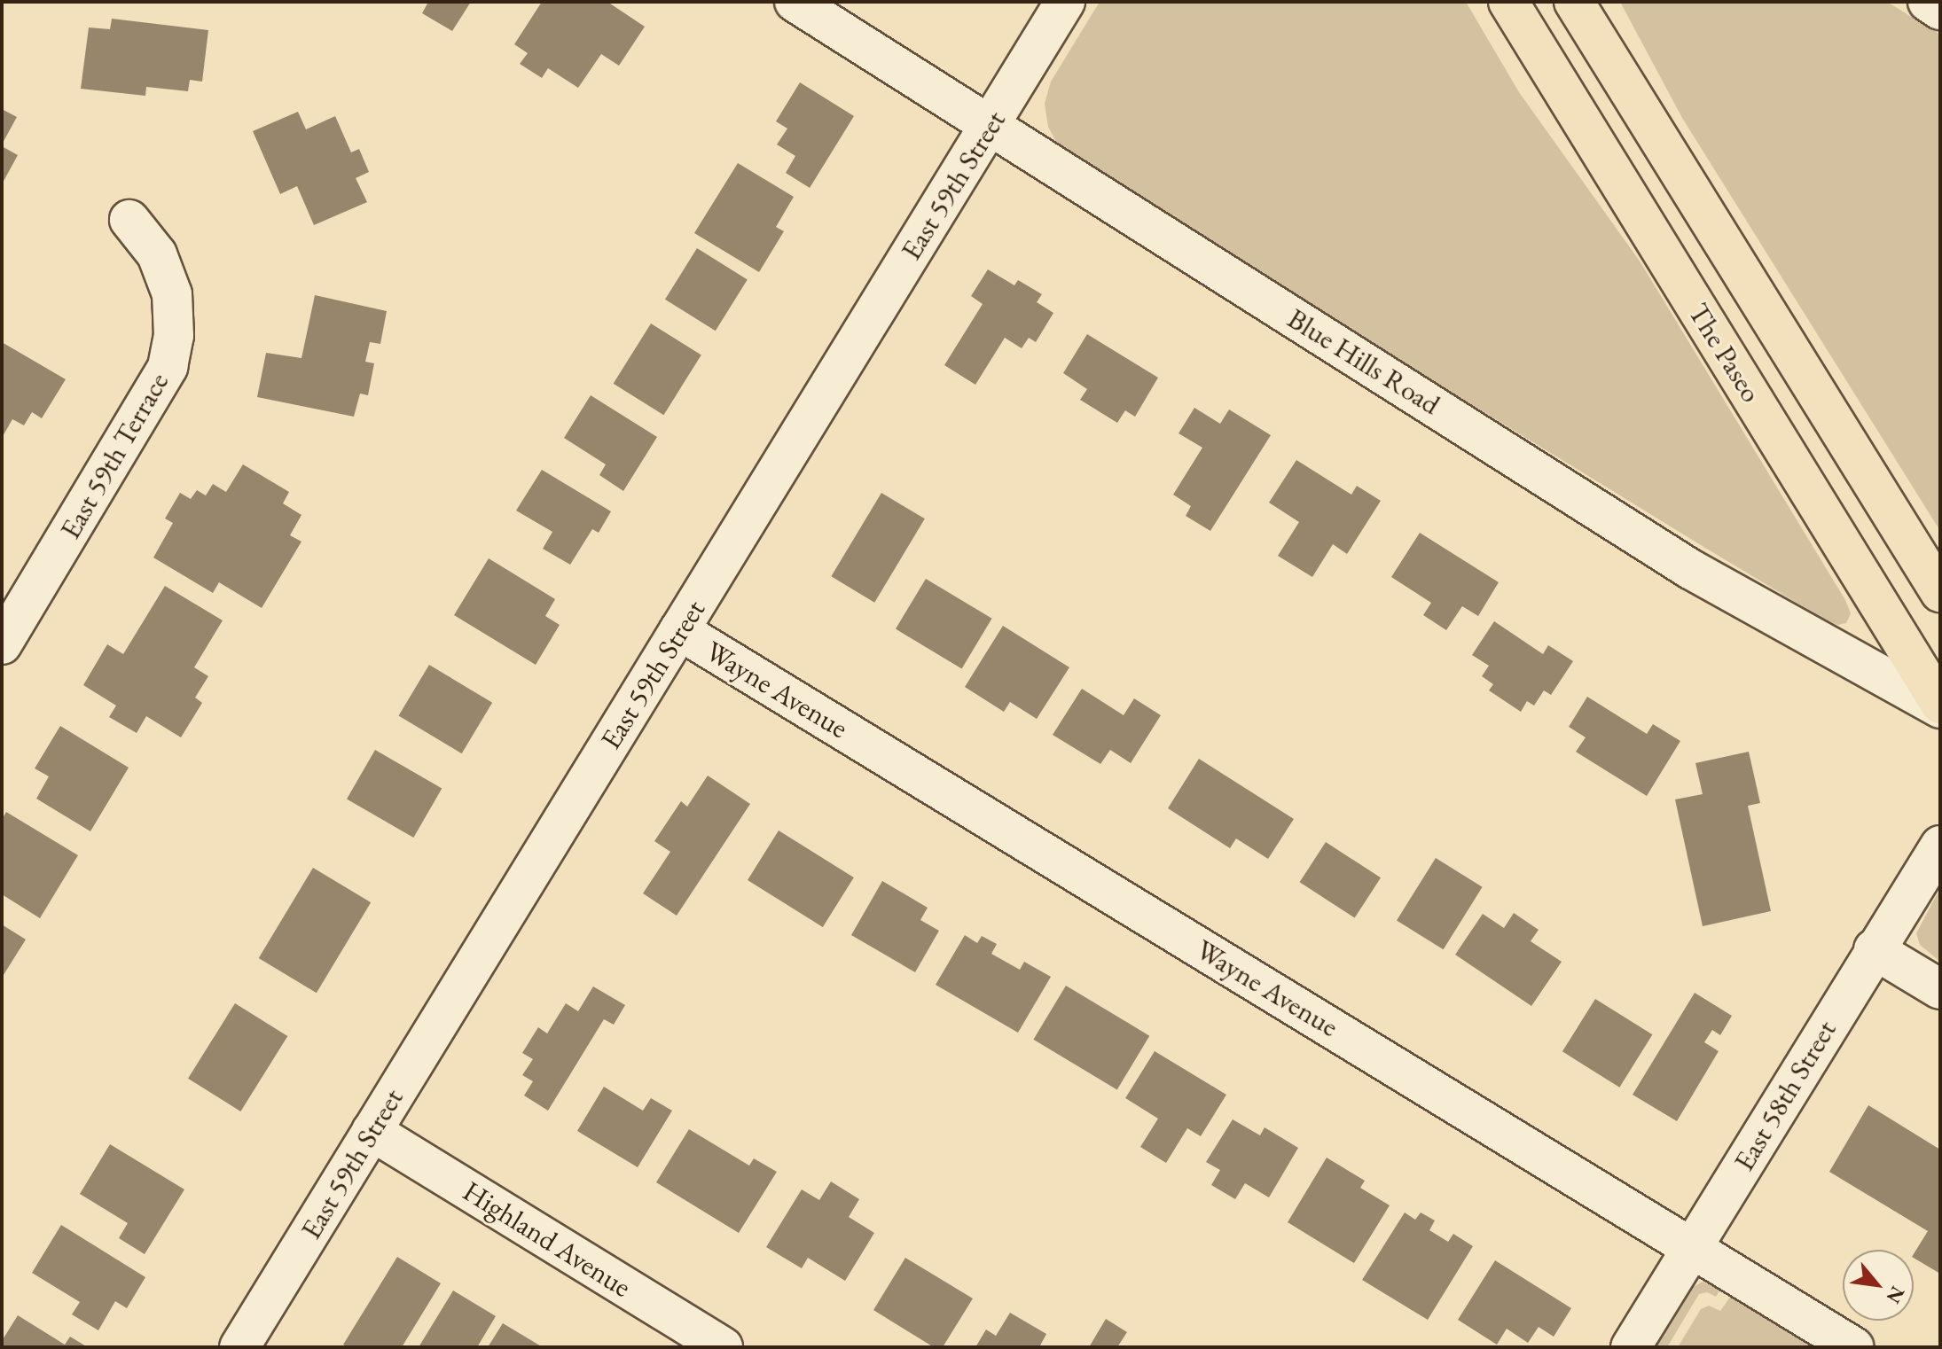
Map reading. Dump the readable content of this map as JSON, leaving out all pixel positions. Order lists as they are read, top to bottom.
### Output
{
  "streets": {
    "main road": ["The Paseo"],
    "street": [
      "East 59th Street",
      "Blue Hills Road",
      "East 59th Terrace",
      "Wayne Avenue",
      "East 58th Street",
      "Highland Avenue"
    ]
  },
  "crossings": [
    ["East 59th Street", "Blue Hills Road"],
    ["East 59th Street", "Wayne Avenue"],
    ["East 59th Street", "Highland Avenue"],
    ["The Paseo", "Blue Hills Road"],
    ["Wayne Avenue", "East 58th Street"]
  ],
  "north": "bottom right"
}
